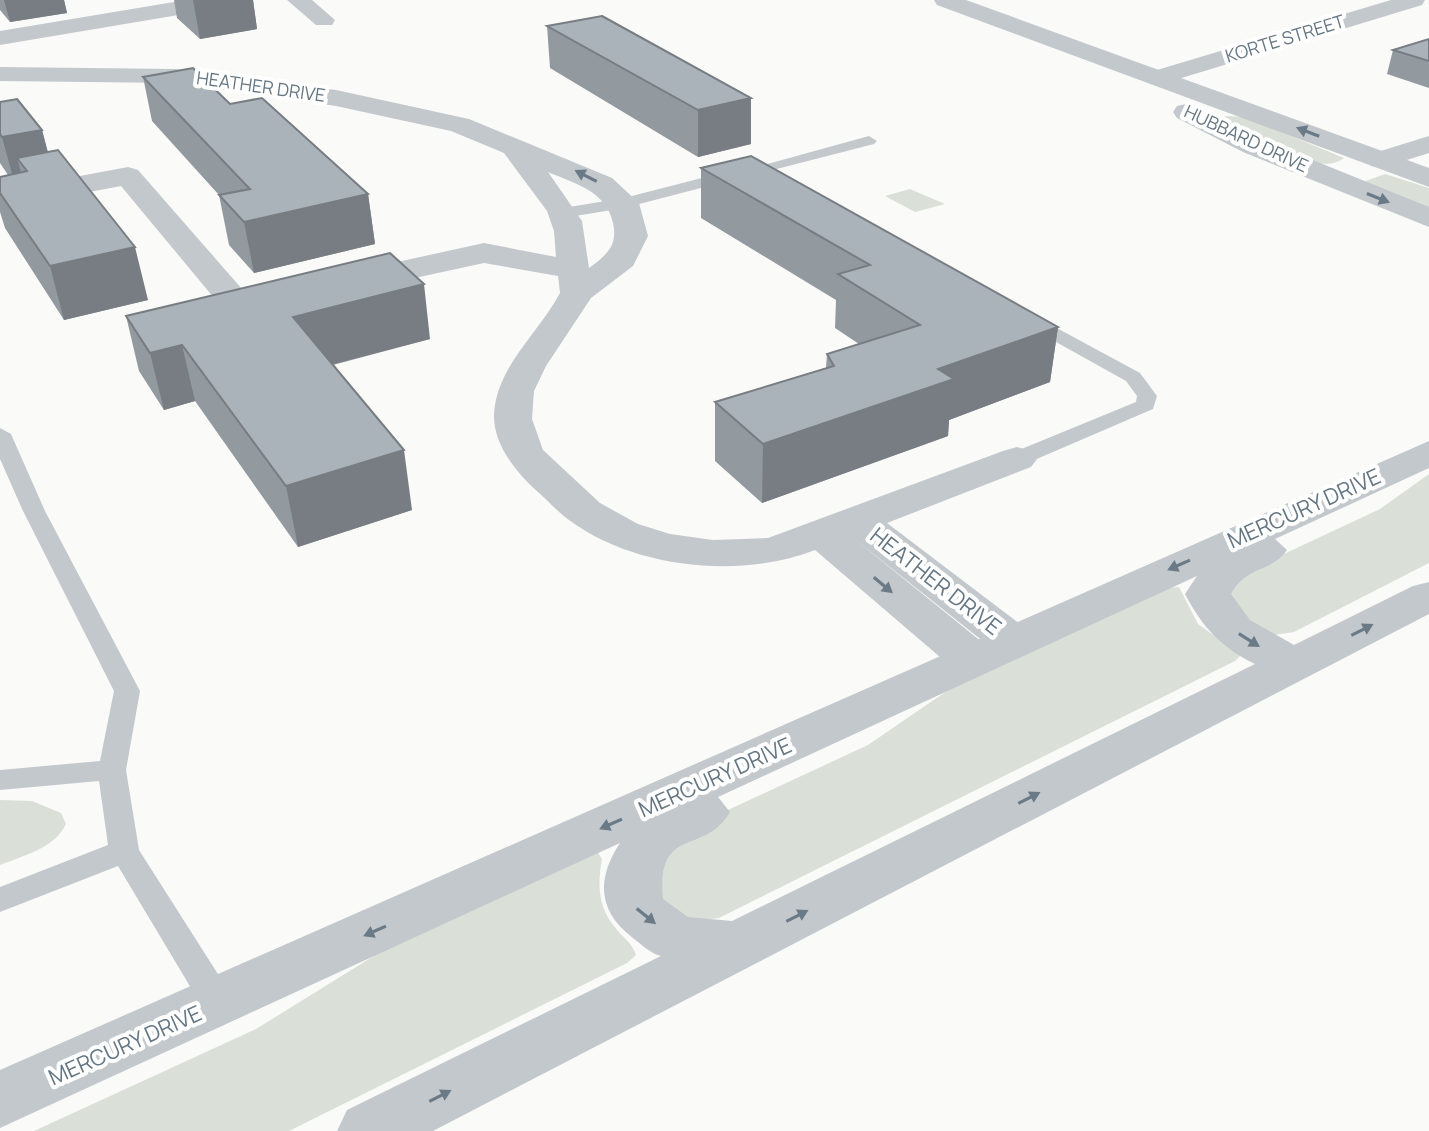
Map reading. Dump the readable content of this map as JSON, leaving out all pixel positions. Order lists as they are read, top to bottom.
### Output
{
  "streets": {
    "street": [
      "KORTE STREET",
      "HEATHER DRIVE",
      "HUBBARD DRIVE",
      "MERCURY DRIVE"
    ]
  },
  "crossings": [
    ["KORTE STREET", "HUBBARD DRIVE"],
    ["HEATHER DRIVE", "MERCURY DRIVE"]
  ]
}
